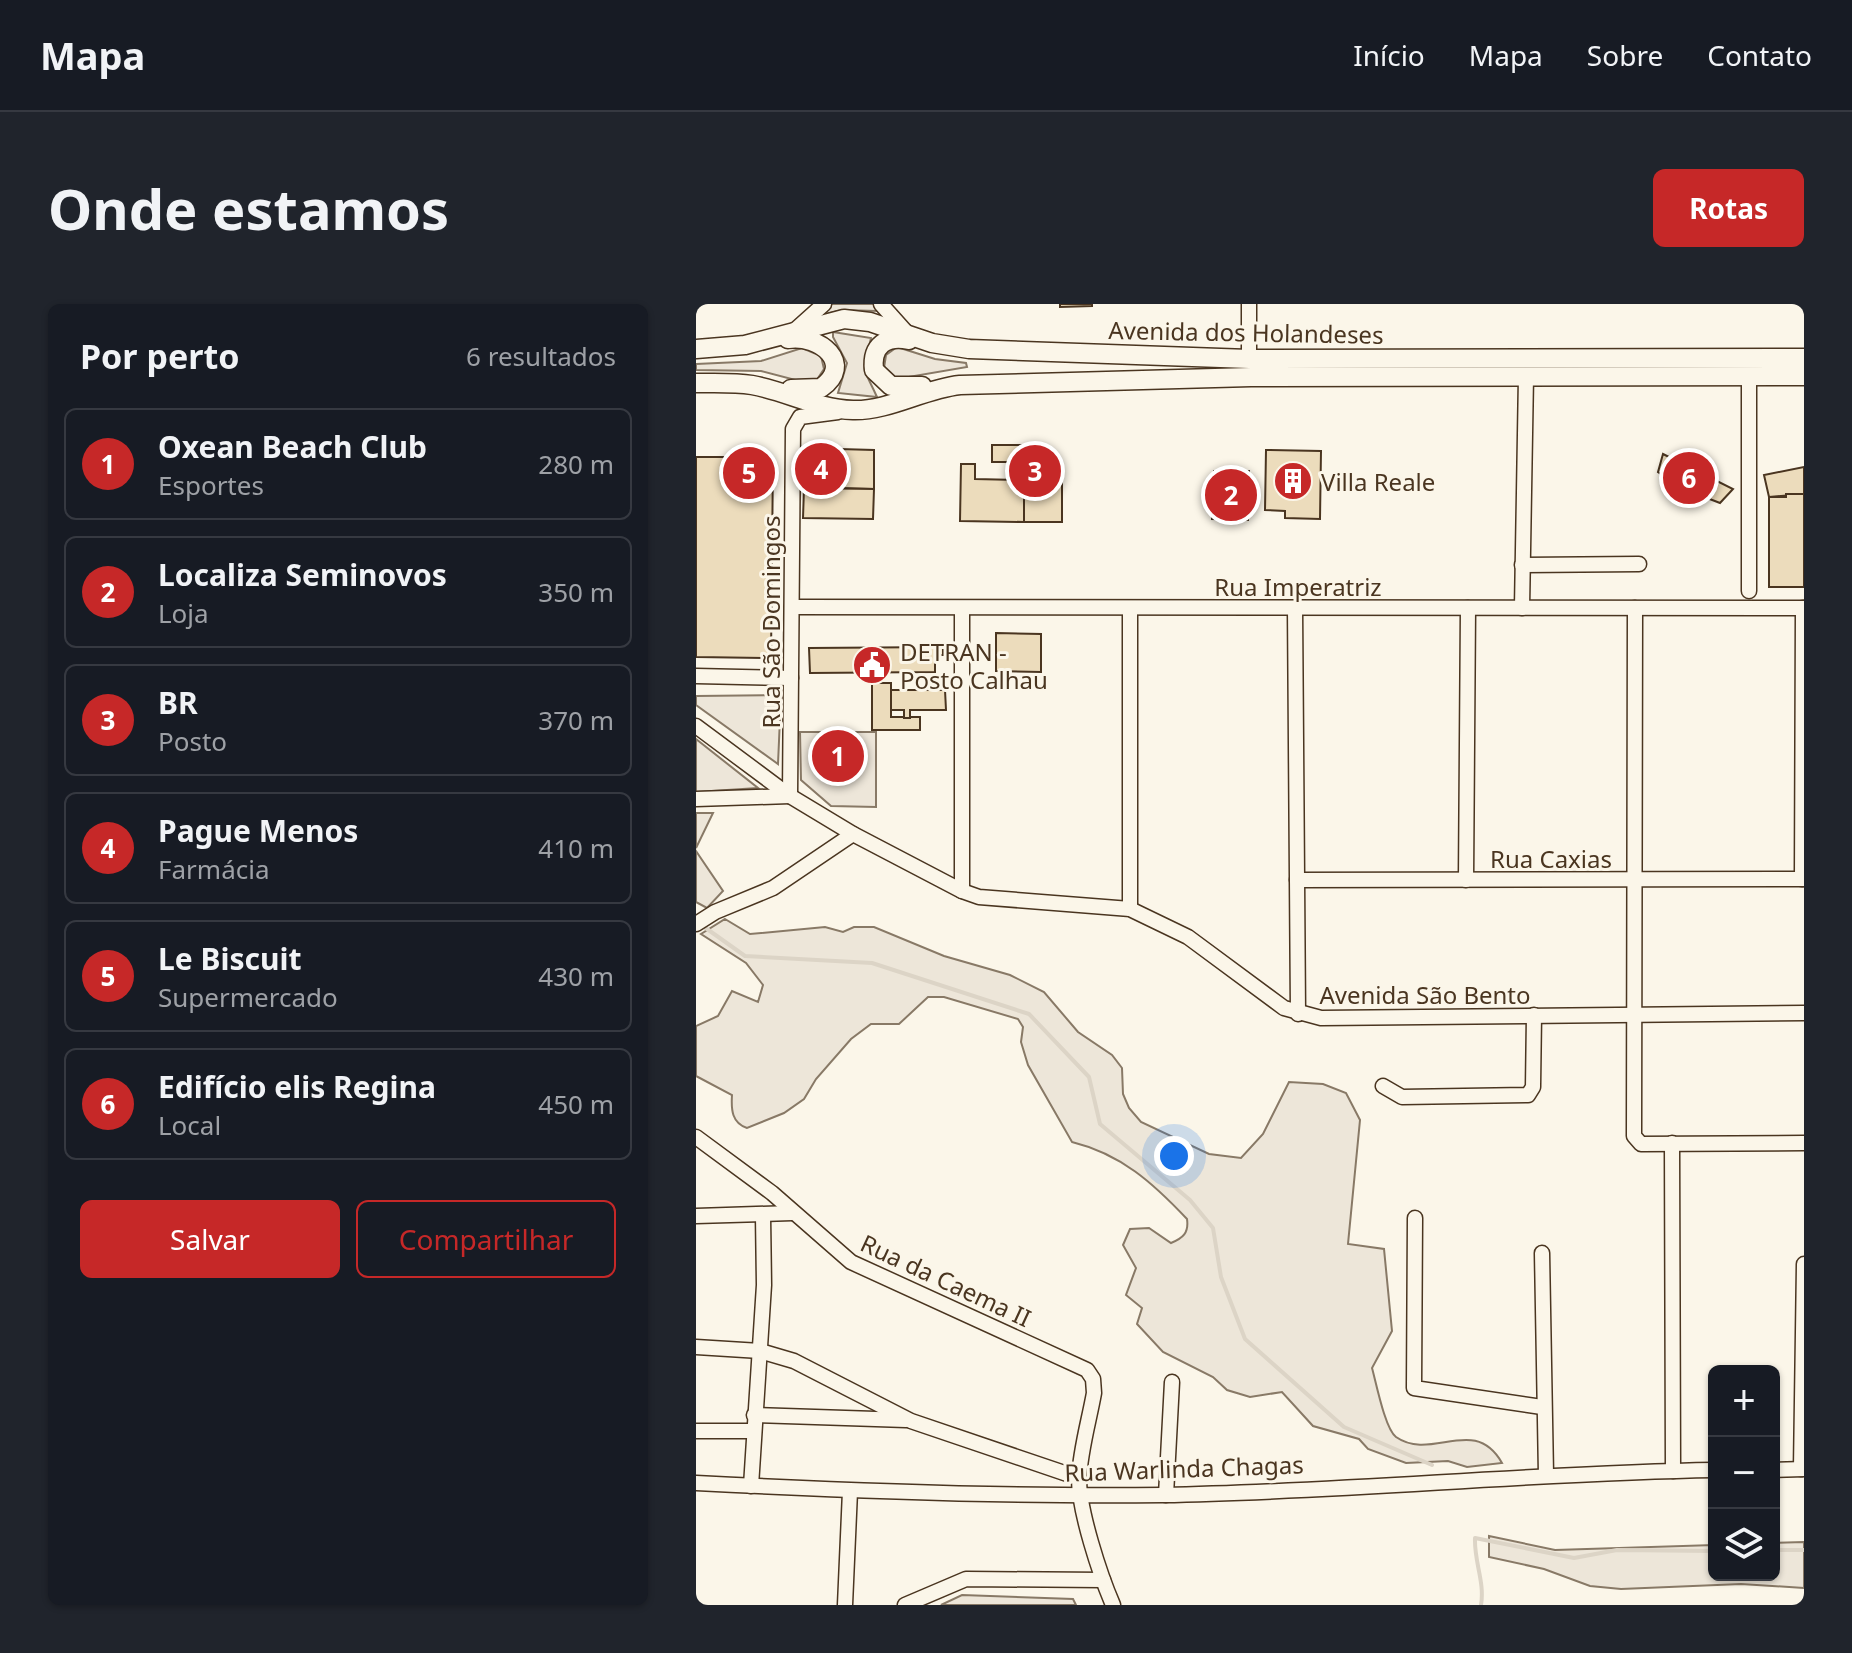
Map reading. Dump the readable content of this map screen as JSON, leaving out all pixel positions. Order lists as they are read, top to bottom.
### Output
{
  "streets": {
    "main road": ["Avenida dos Holandeses"],
    "street": [
      "Rua Imperatriz",
      "Rua São Domingos",
      "Rua Caxias",
      "Avenida São Bento",
      "Rua da Caema II",
      "Rua Warlinda Chagas"
    ]
  },
  "crossings": [
    ["Avenida dos Holandeses", "Rua São Domingos"],
    ["Rua Imperatriz", "Rua São Domingos"],
    ["Rua São Domingos", "Avenida São Bento"],
    ["Rua da Caema II", "Rua Warlinda Chagas"]
  ],
  "places": {
    "building": ["Villa Reale"],
    "public building": ["DETRAN - Posto Calhau"]
  },
  "page": {
    "header": "Mapa",
    "nav": [
      "Início",
      "Mapa",
      "Sobre",
      "Contato"
    ],
    "buttons": [
      "Rotas",
      ["Salvar", "Compartilhar"]
    ],
    "title": "Onde estamos",
    "heading": ["Por perto", "6 resultados"],
    "list": [
      {
        "mark": "1",
        "name": "Oxean Beach Club",
        "note": "Esportes",
        "value": "280 m"
      },
      {
        "mark": "2",
        "name": "Localiza Seminovos",
        "note": "Loja",
        "value": "350 m"
      },
      {
        "mark": "3",
        "name": "BR",
        "note": "Posto",
        "value": "370 m"
      },
      {
        "mark": "4",
        "name": "Pague Menos",
        "note": "Farmácia",
        "value": "410 m"
      },
      {
        "mark": "5",
        "name": "Le Biscuit",
        "note": "Supermercado",
        "value": "430 m"
      },
      {
        "mark": "6",
        "name": "Edifício elis Regina",
        "note": "Local",
        "value": "450 m"
      }
    ],
    "pins": [
      "4",
      "3",
      "5",
      "6",
      "2",
      "1"
    ],
    "map_buttons": ["+", "−"]
  }
}
